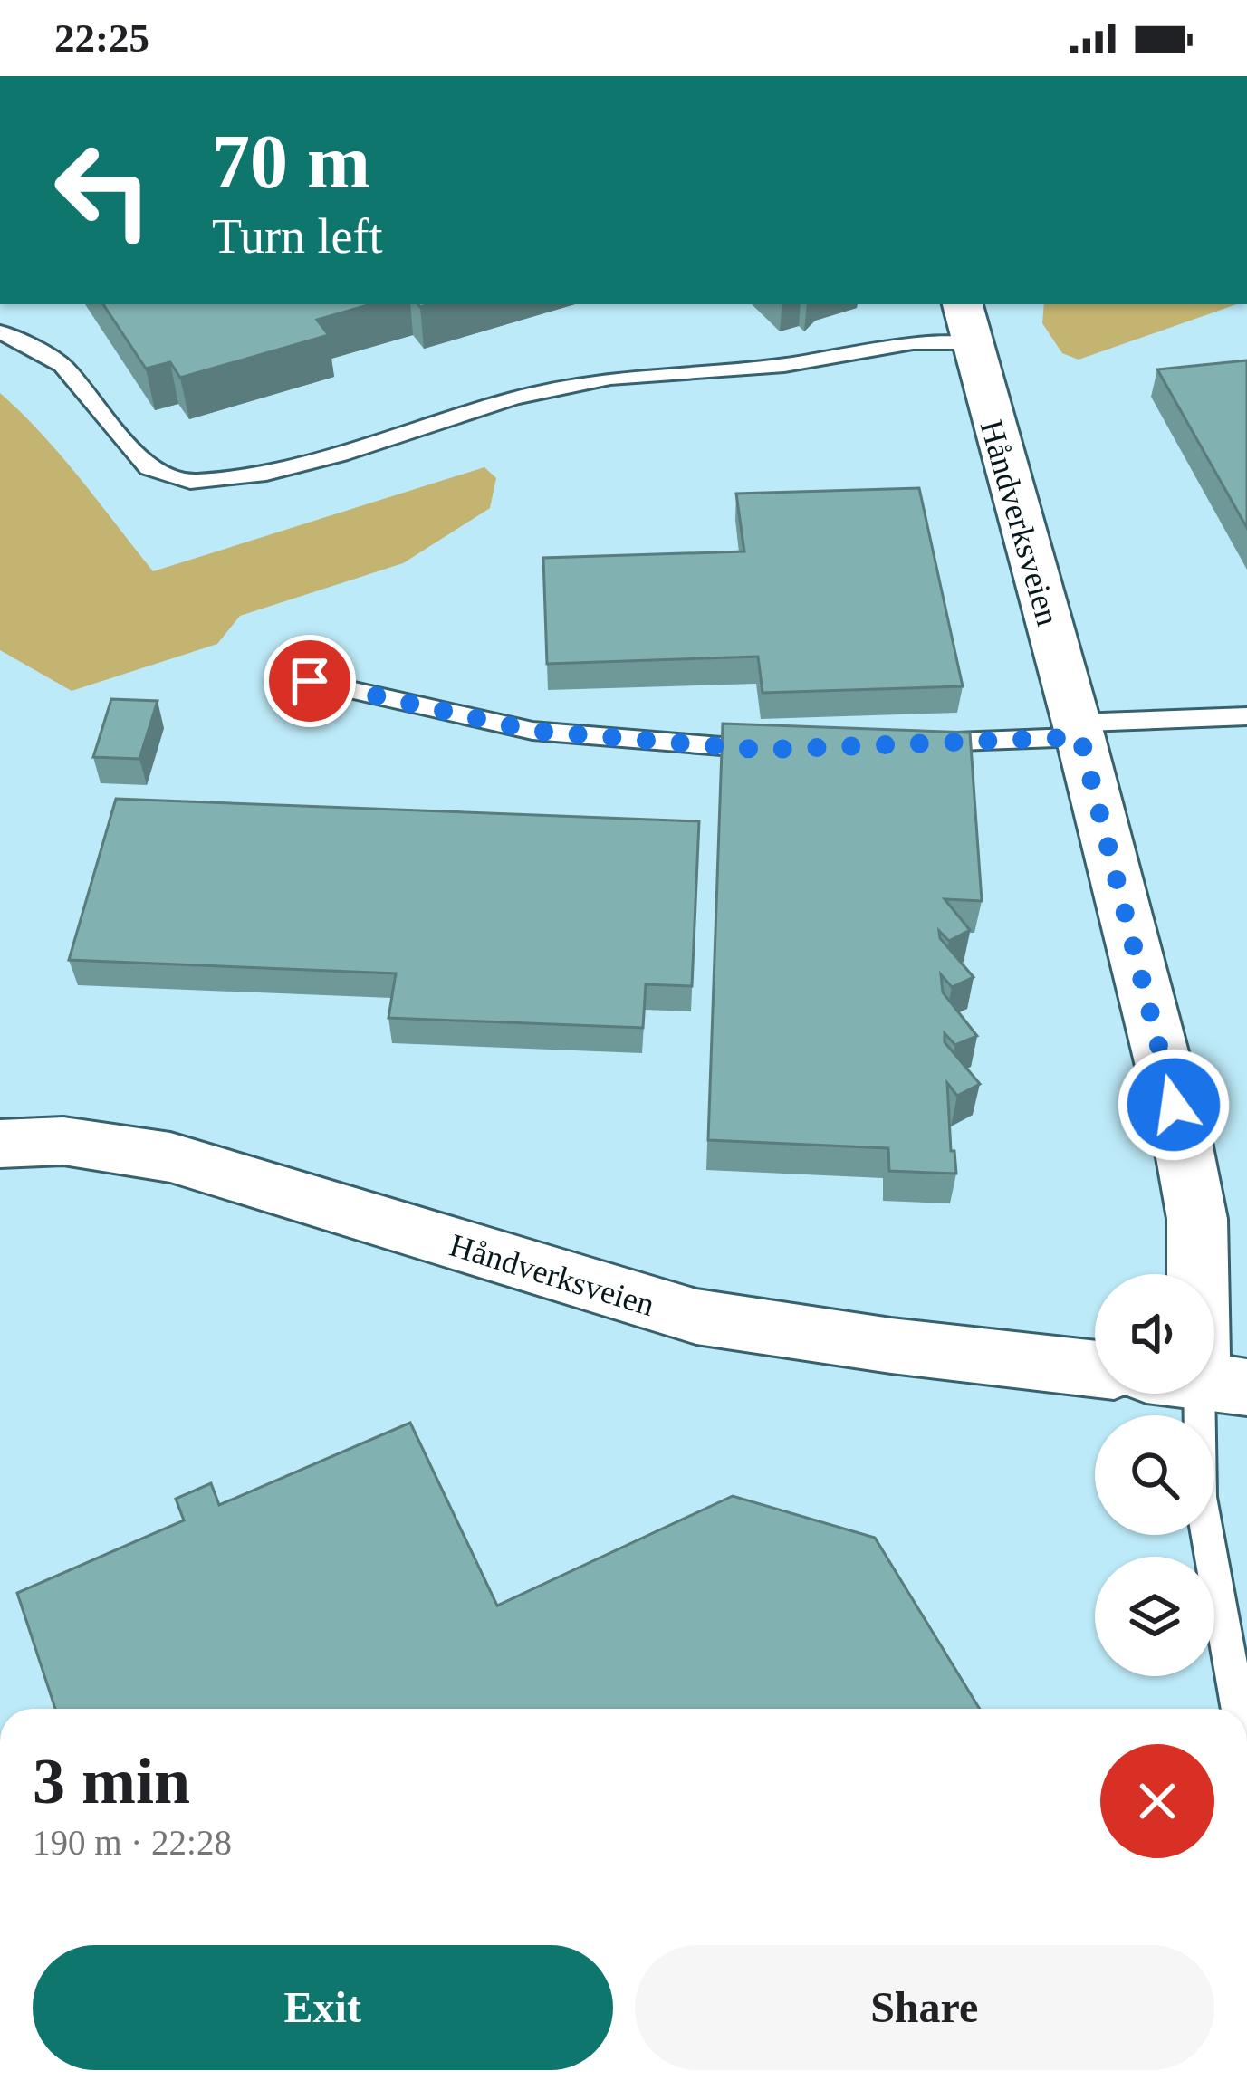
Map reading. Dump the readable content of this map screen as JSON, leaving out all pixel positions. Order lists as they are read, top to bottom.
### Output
{
  "streets": {
    "street": ["Håndverksveien"]
  },
  "page": {
    "status": "22:25",
    "turn": ["70 m", "Turn left"],
    "heading": ["3 min", "190 m · 22:28"],
    "buttons": ["Exit", "Share"]
  }
}
